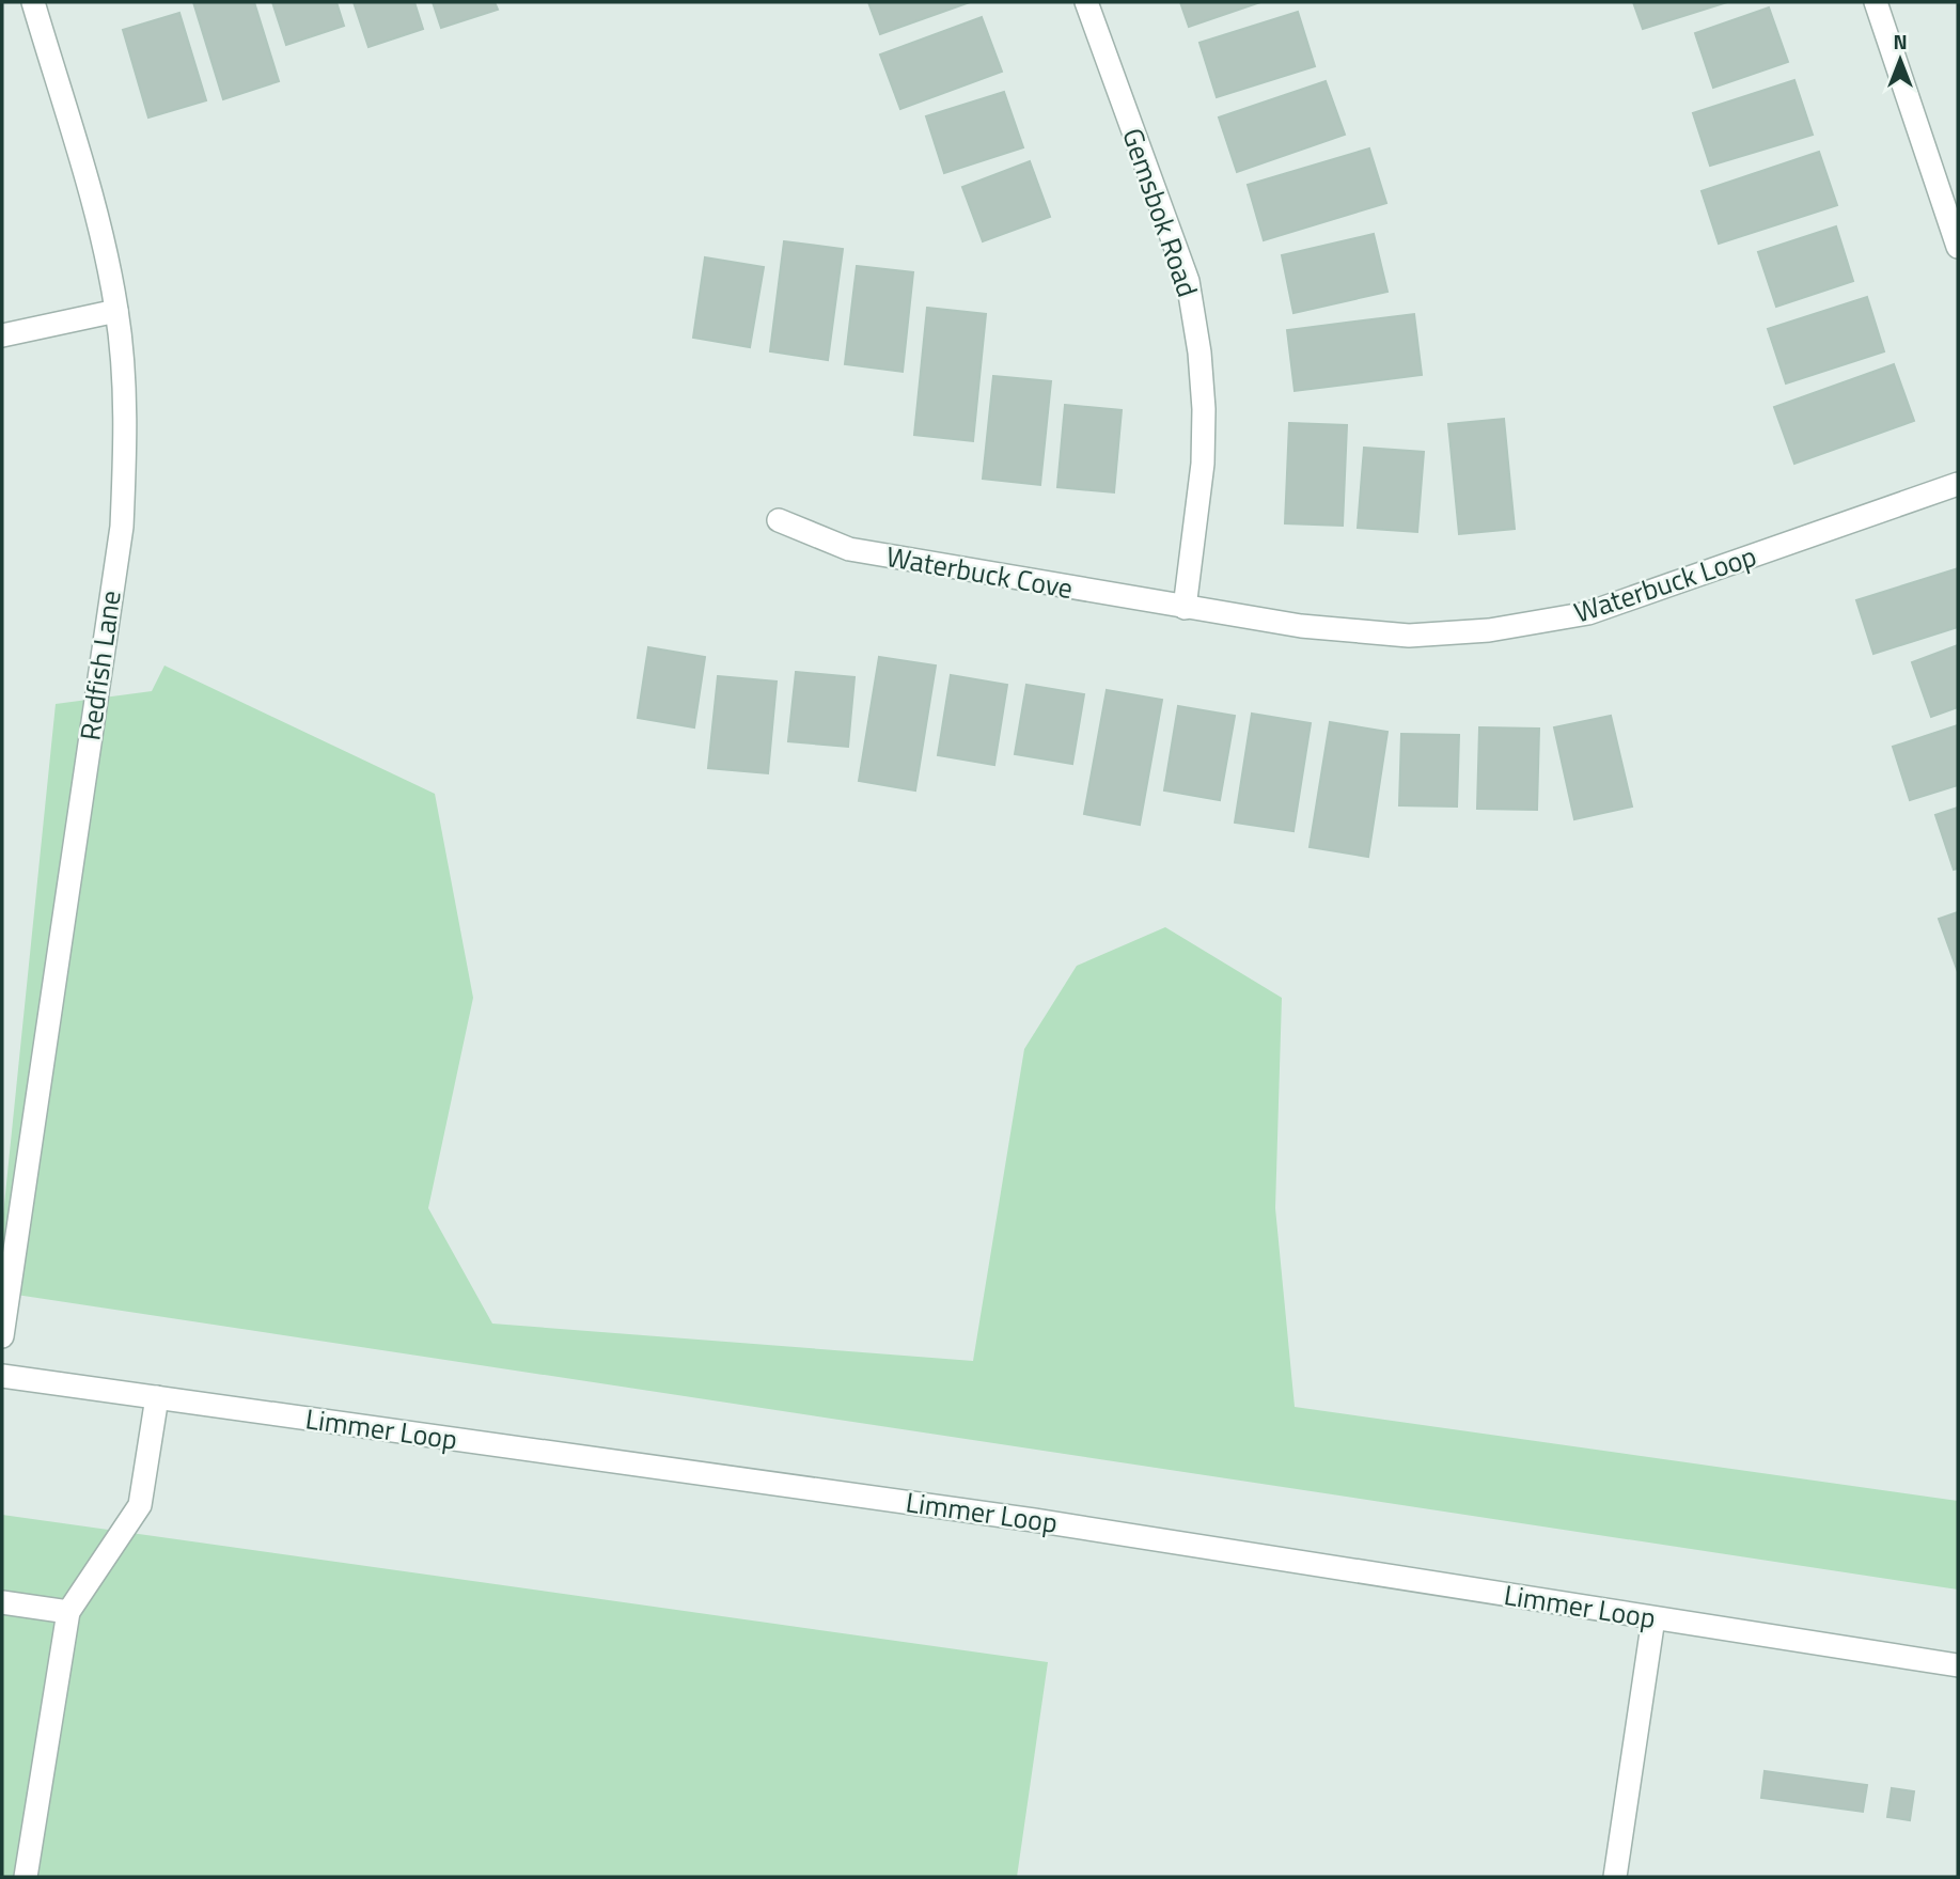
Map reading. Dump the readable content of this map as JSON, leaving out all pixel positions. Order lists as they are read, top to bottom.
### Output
{
  "streets": {
    "street": [
      "Gemsbok Road",
      "Waterbuck Cove",
      "Waterbuck Loop",
      "Redfish Lane",
      "Limmer Loop"
    ]
  },
  "crossings": [
    ["Gemsbok Road", "Waterbuck Cove"],
    ["Gemsbok Road", "Waterbuck Loop"],
    ["Waterbuck Cove", "Waterbuck Loop"]
  ],
  "north": "top"
}
